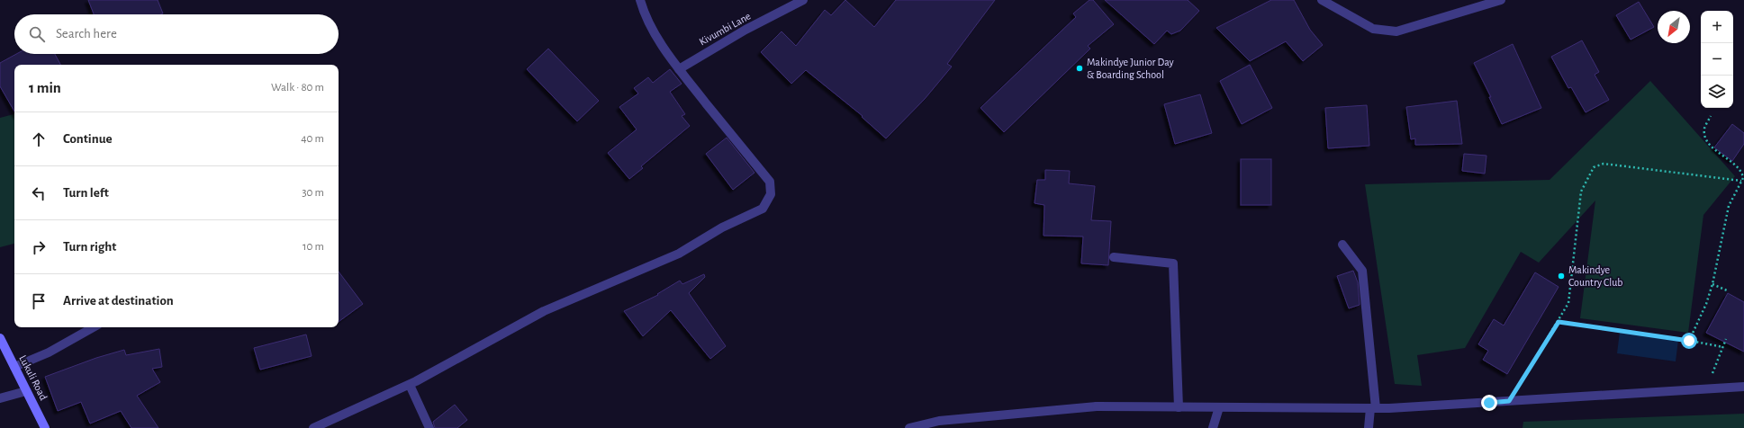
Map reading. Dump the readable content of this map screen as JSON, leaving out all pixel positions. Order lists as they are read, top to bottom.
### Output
{
  "streets": {
    "street": ["Kivumbi Lane", "Lukuli Road"]
  },
  "places": ["Makindye Junior Day & Boarding School", "Makindye Country Club"],
  "north": "bottom left",
  "page": {
    "map_buttons": ["+", "−"],
    "search": "Search here",
    "heading": ["1 min", "Walk · 80 m"],
    "list": [
      ["Continue", "40 m"],
      ["Turn left", "30 m"],
      ["Turn right", "10 m"],
      "Arrive at destination"
    ]
  }
}
